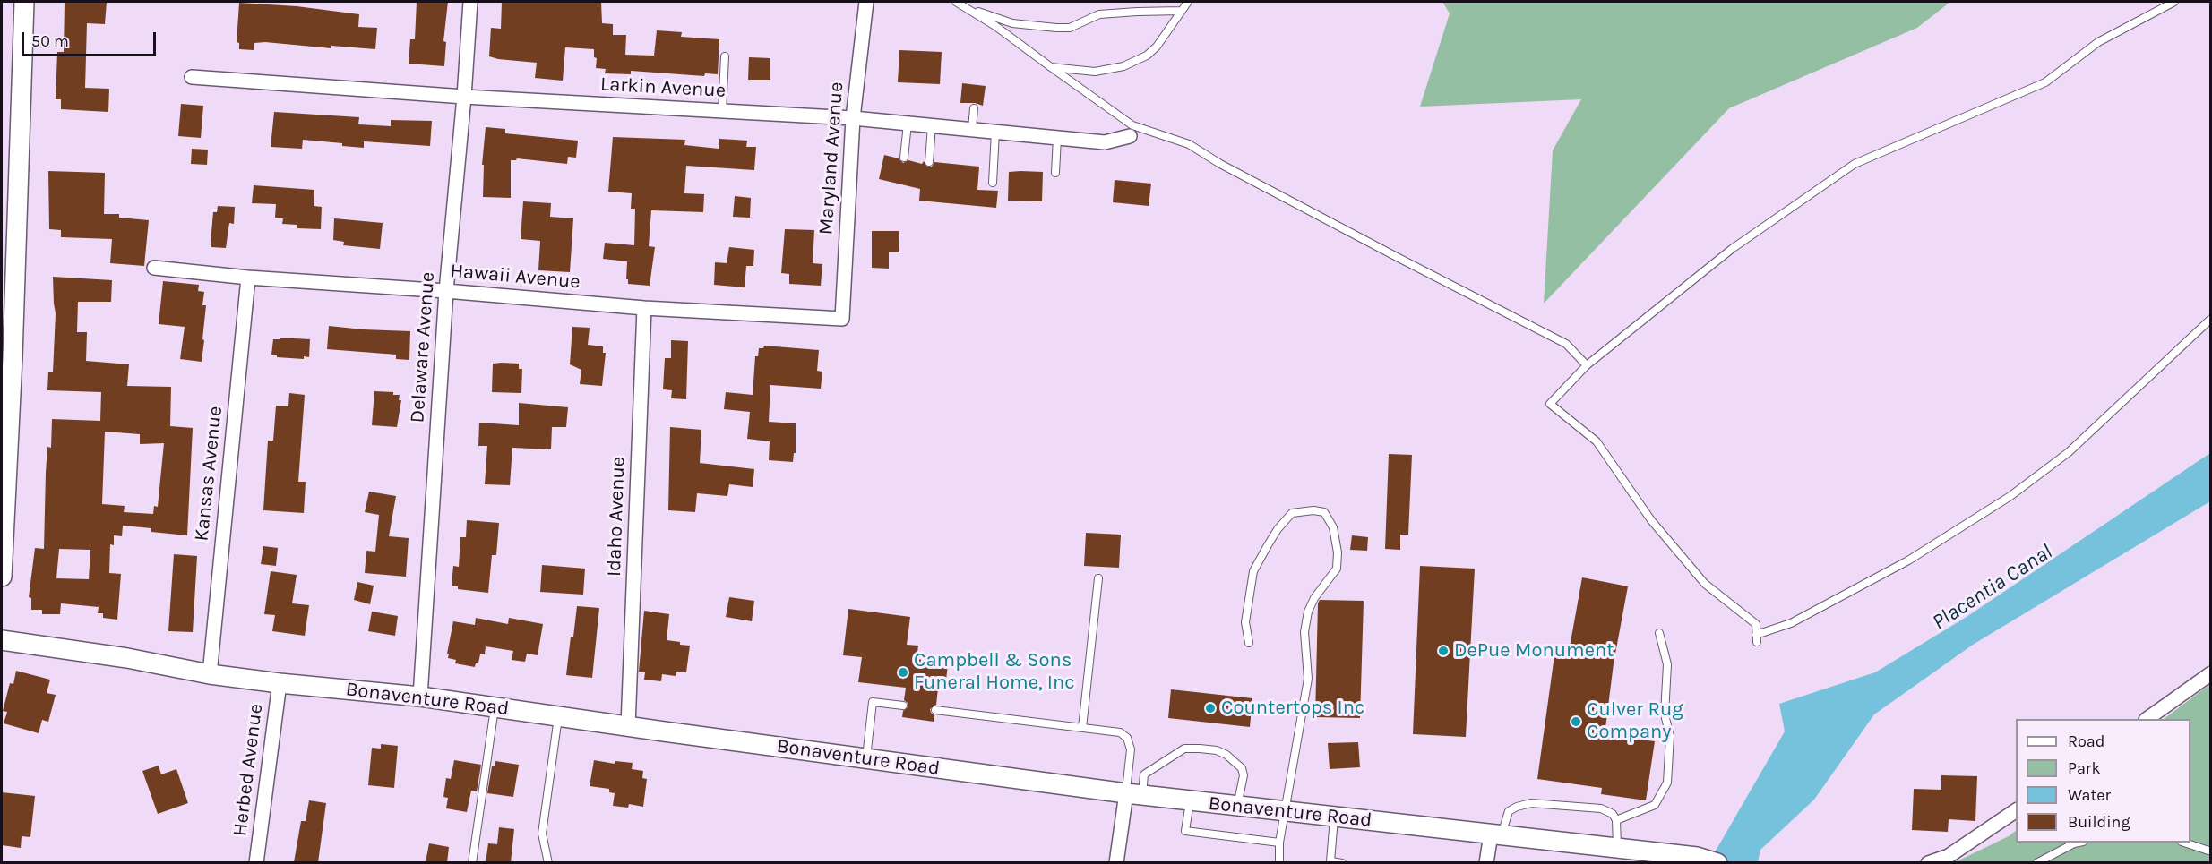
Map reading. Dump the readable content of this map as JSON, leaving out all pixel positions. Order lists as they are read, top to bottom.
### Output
{
  "streets": {
    "street": [
      "Larkin Avenue",
      "Maryland Avenue",
      "Hawaii Avenue",
      "Delaware Avenue",
      "Kansas Avenue",
      "Idaho Avenue",
      "Bonaventure Road",
      "Herbed Avenue"
    ]
  },
  "crossings": [
    ["Larkin Avenue", "Maryland Avenue"],
    ["Larkin Avenue", "Delaware Avenue"],
    ["Maryland Avenue", "Hawaii Avenue"],
    ["Hawaii Avenue", "Delaware Avenue"],
    ["Hawaii Avenue", "Kansas Avenue"],
    ["Hawaii Avenue", "Idaho Avenue"],
    ["Delaware Avenue", "Bonaventure Road"],
    ["Kansas Avenue", "Bonaventure Road"],
    ["Idaho Avenue", "Bonaventure Road"],
    ["Bonaventure Road", "Herbed Avenue"]
  ],
  "water": ["Placentia Canal"],
  "places": [
    "DePue Monument",
    "Campbell & Sons Funeral Home, Inc",
    "Countertops Inc",
    "Culver Rug Company"
  ],
  "legend": [
    "Road",
    "Park",
    "Water",
    "Building"
  ],
  "scale_bar": "50 m"
}
